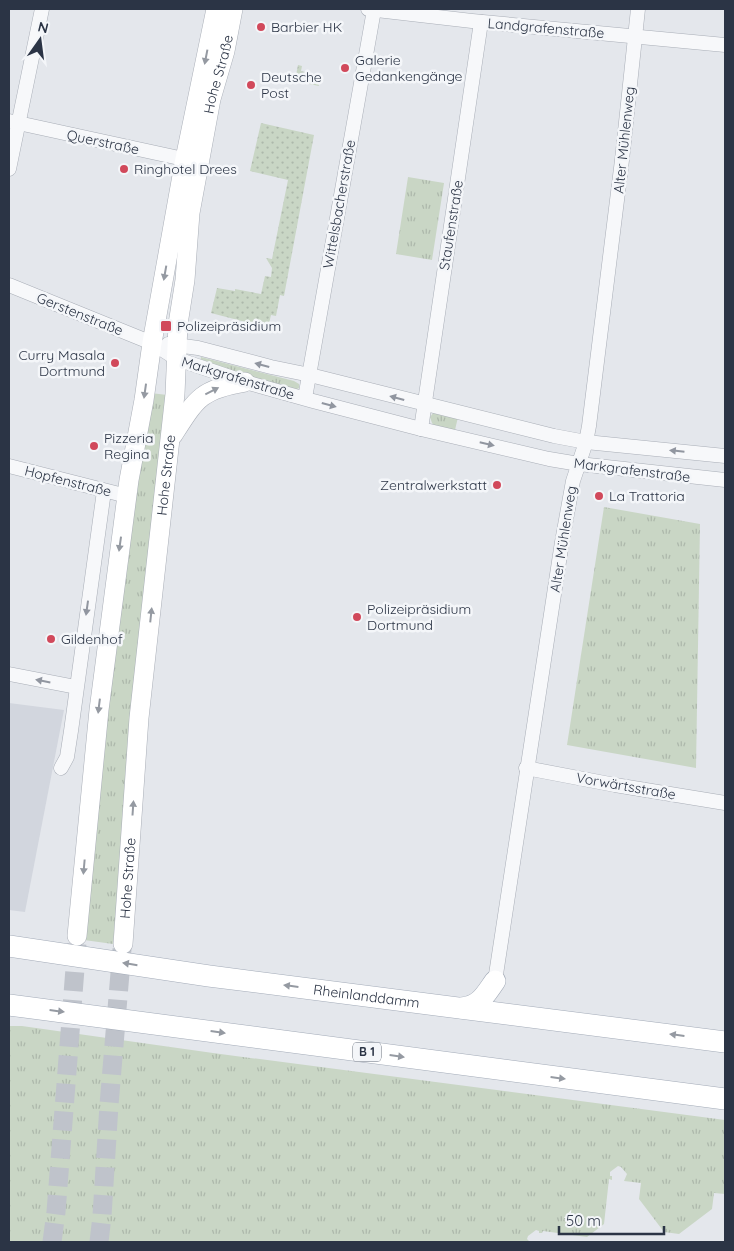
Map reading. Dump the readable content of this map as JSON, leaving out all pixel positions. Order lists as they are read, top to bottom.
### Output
{
  "streets": {
    "main road": ["Hohe Straße", "Rheinlanddamm", "B 1"],
    "street": [
      "Landgrafenstraße",
      "Alter Mühlenweg",
      "Querstraße",
      "Wittelsbacherstraße",
      "Staufenstraße",
      "Gerstenstraße",
      "Markgrafenstraße",
      "Hopfenstraße",
      "Vorwärtsstraße"
    ]
  },
  "crossings": [
    ["Landgrafenstraße", "Alter Mühlenweg"],
    ["Landgrafenstraße", "Wittelsbacherstraße"],
    ["Landgrafenstraße", "Staufenstraße"],
    ["Hohe Straße", "Querstraße"],
    ["Hohe Straße", "Gerstenstraße"],
    ["Hohe Straße", "Markgrafenstraße"],
    ["Hohe Straße", "Hopfenstraße"],
    ["Alter Mühlenweg", "Markgrafenstraße"],
    ["Alter Mühlenweg", "Vorwärtsstraße"],
    ["Wittelsbacherstraße", "Markgrafenstraße"],
    ["Staufenstraße", "Markgrafenstraße"],
    ["Gerstenstraße", "Markgrafenstraße"]
  ],
  "places": {
    "other": [
      "Barbier HK",
      "Galerie Gedankengänge",
      "Deutsche Post",
      "Ringhotel Drees",
      "Curry Masala Dortmund",
      "Pizzeria Regina",
      "Zentralwerkstatt",
      "La Trattoria",
      "Polizeipräsidium Dortmund",
      "Gildenhof"
    ],
    "transit": ["Polizeipräsidium"]
  },
  "scale_bar": "50 m",
  "north": "top"
}
